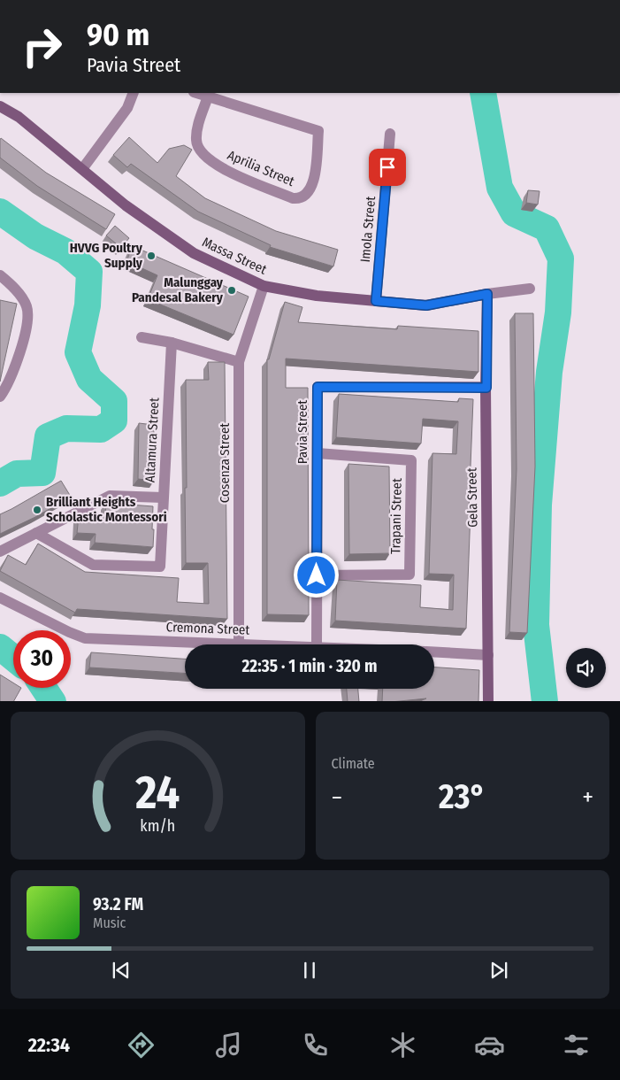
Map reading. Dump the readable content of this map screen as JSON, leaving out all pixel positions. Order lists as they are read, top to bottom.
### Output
{
  "streets": {
    "street": [
      "Aprilia Street",
      "Imola Street",
      "Massa Street",
      "Pavia Street",
      "Altamura Street",
      "Cosenza Street",
      "Gela Street",
      "Trapani Street",
      "Cremona Street"
    ]
  },
  "crossings": [
    ["Imola Street", "Massa Street"],
    ["Massa Street", "Cosenza Street"],
    ["Massa Street", "Gela Street"],
    ["Pavia Street", "Gela Street"],
    ["Pavia Street", "Trapani Street"],
    ["Cosenza Street", "Cremona Street"],
    ["Gela Street", "Cremona Street"]
  ],
  "places": ["HVVG Poultry Supply", "Malunggay Pandesal Bakery", "Brilliant Heights Scholastic Montessori"],
  "page": {
    "turn": ["90 m", "Pavia Street"],
    "limit": "30",
    "trip": "22:35 · 1 min · 320 m",
    "tile": "Climate",
    "heat": ["−", "23°", "+"],
    "song": ["93.2 FM", "Music"],
    "tabs": "22:34",
    "gauge": ["24", "km/h"]
  }
}
